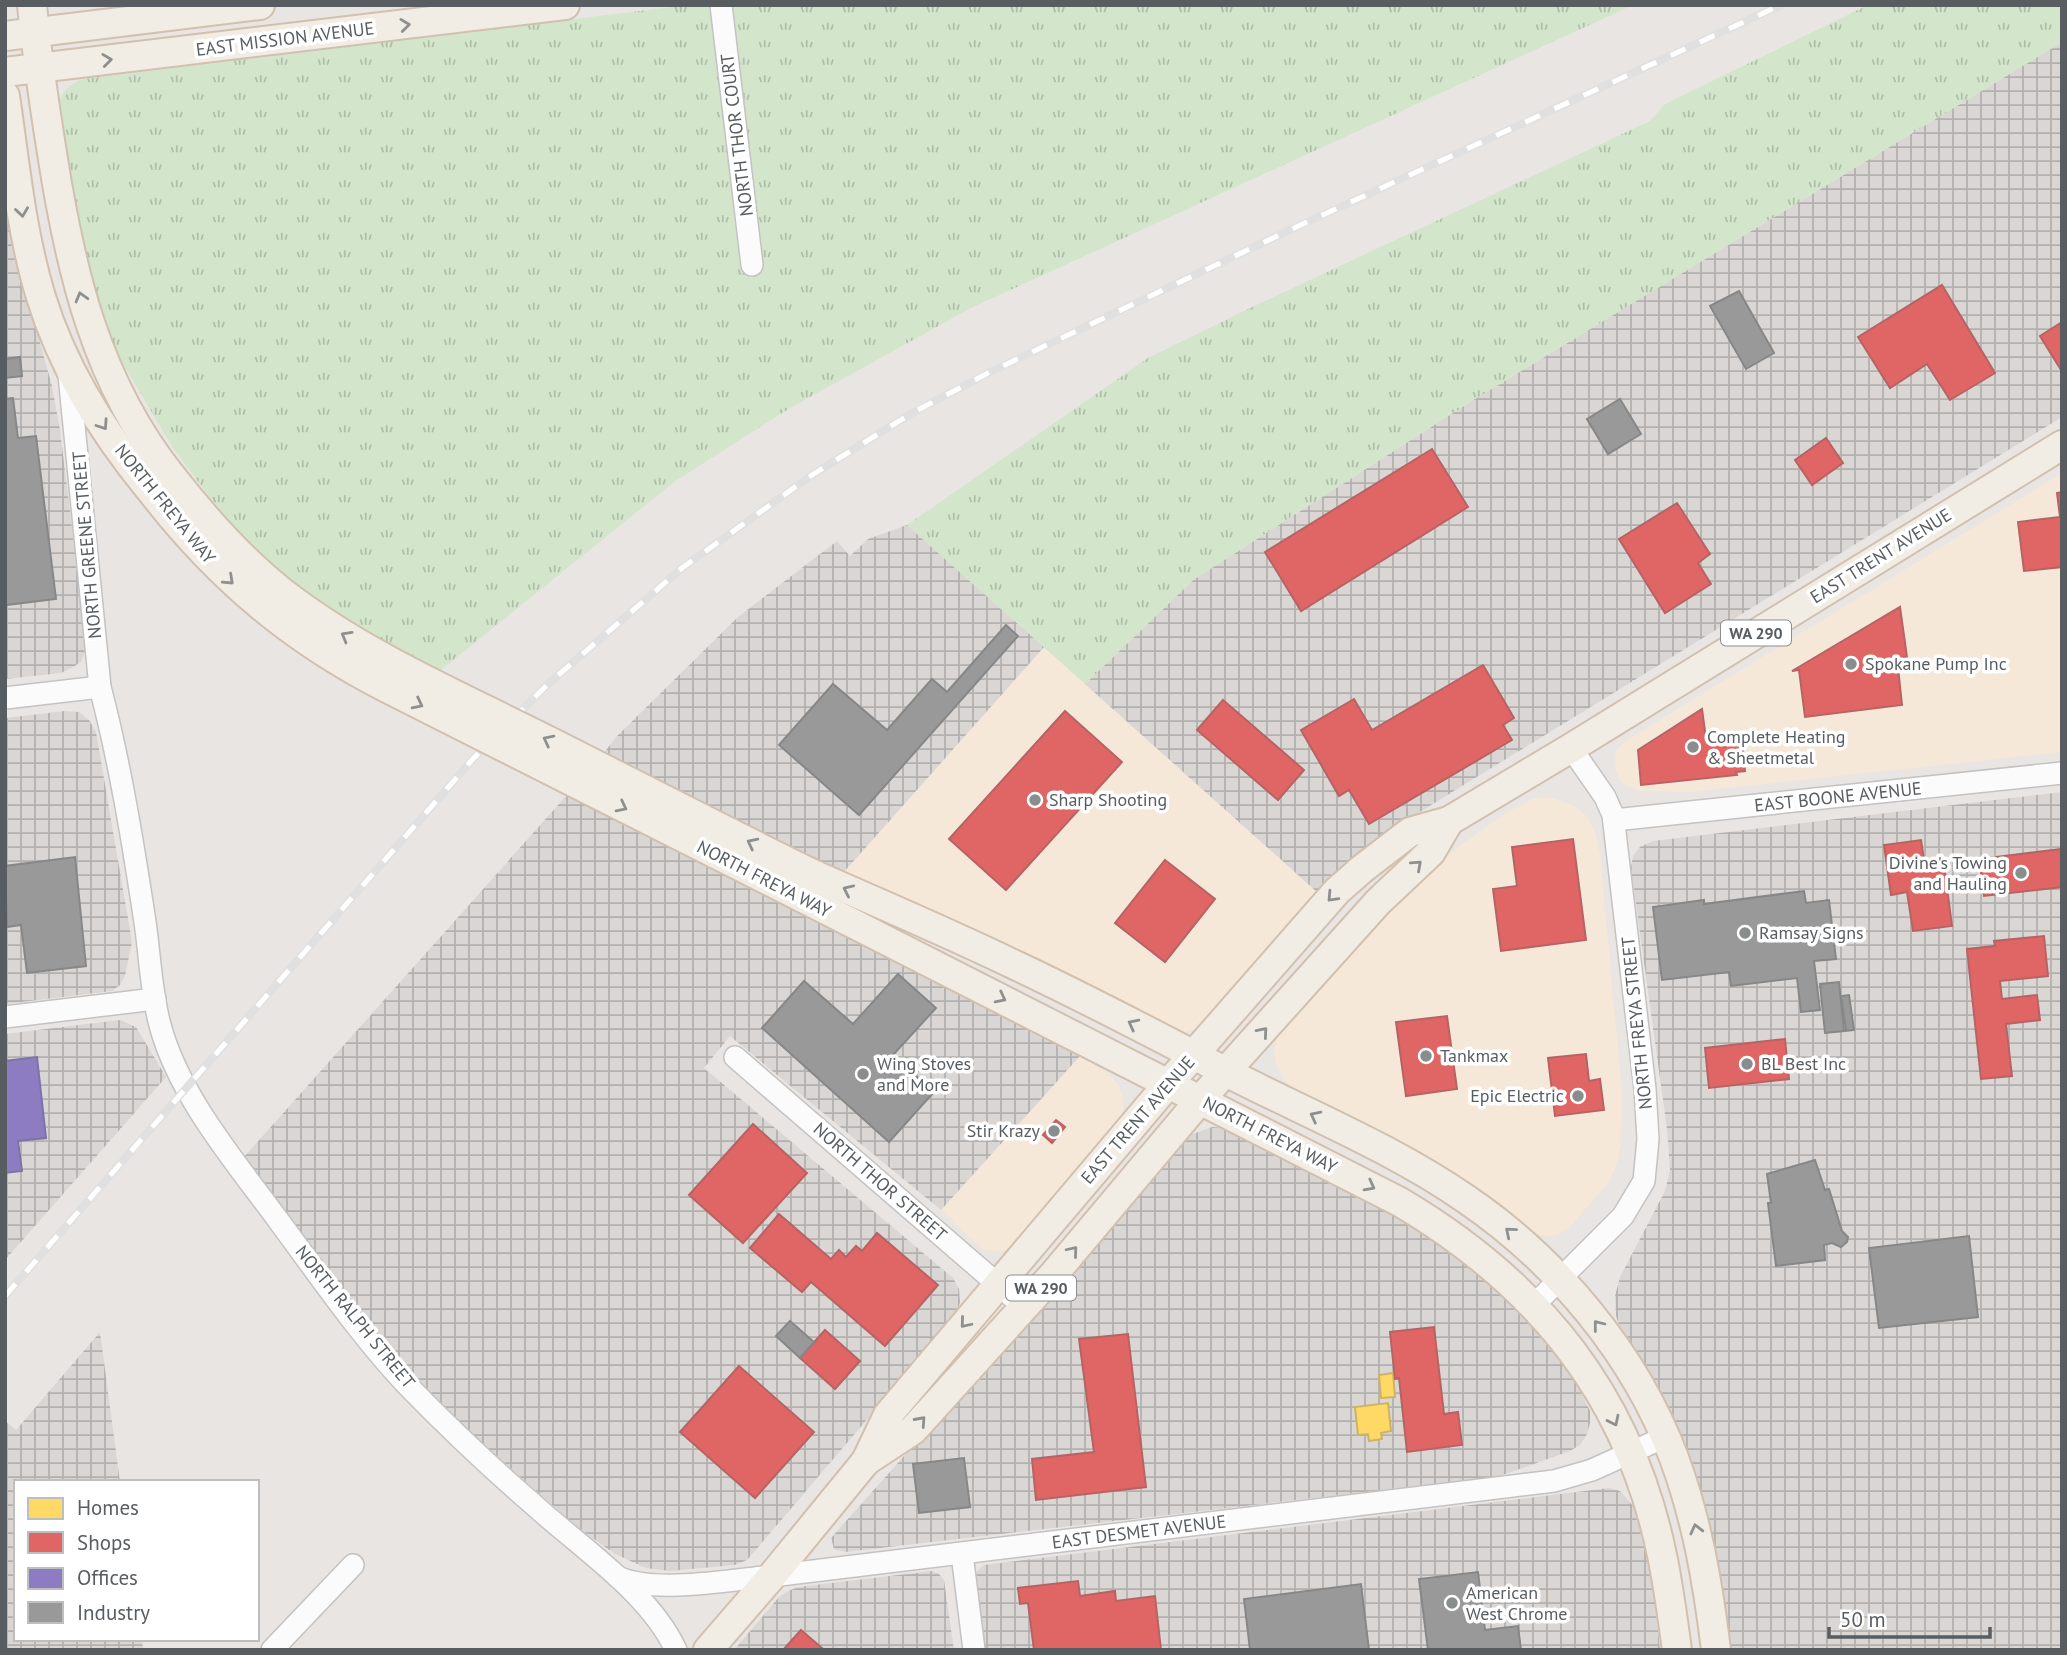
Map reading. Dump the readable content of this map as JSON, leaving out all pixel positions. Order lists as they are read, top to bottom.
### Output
{
  "streets": {
    "main road": [
      "EAST MISSION AVENUE",
      "NORTH FREYA WAY",
      "NORTH GREENE STREET",
      "EAST TRENT AVENUE",
      "WA 290"
    ],
    "street": [
      "NORTH THOR COURT",
      "EAST BOONE AVENUE",
      "NORTH FREYA STREET",
      "NORTH THOR STREET",
      "NORTH RALPH STREET",
      "EAST DESMET AVENUE"
    ]
  },
  "crossings": [
    ["EAST MISSION AVENUE", "NORTH FREYA WAY"],
    ["NORTH FREYA WAY", "NORTH GREENE STREET"],
    ["NORTH FREYA WAY", "EAST TRENT AVENUE"],
    ["NORTH FREYA WAY", "NORTH FREYA STREET"],
    ["NORTH GREENE STREET", "NORTH RALPH STREET"],
    ["EAST TRENT AVENUE", "NORTH FREYA STREET"],
    ["EAST TRENT AVENUE", "NORTH THOR STREET"],
    ["EAST TRENT AVENUE", "EAST DESMET AVENUE"],
    ["EAST BOONE AVENUE", "NORTH FREYA STREET"],
    ["NORTH RALPH STREET", "EAST DESMET AVENUE"]
  ],
  "places": [
    "Spokane Pump Inc",
    "Complete Heating & Sheetmetal",
    "Sharp Shooting",
    "Divine's Towing and Hauling",
    "Ramsay Signs",
    "Tankmax",
    "BL Best Inc",
    "Wing Stoves and More",
    "Epic Electric",
    "Stir Krazy",
    "American West Chrome"
  ],
  "legend": [
    "Homes",
    "Shops",
    "Offices",
    "Industry"
  ],
  "scale_bar": "50 m"
}
